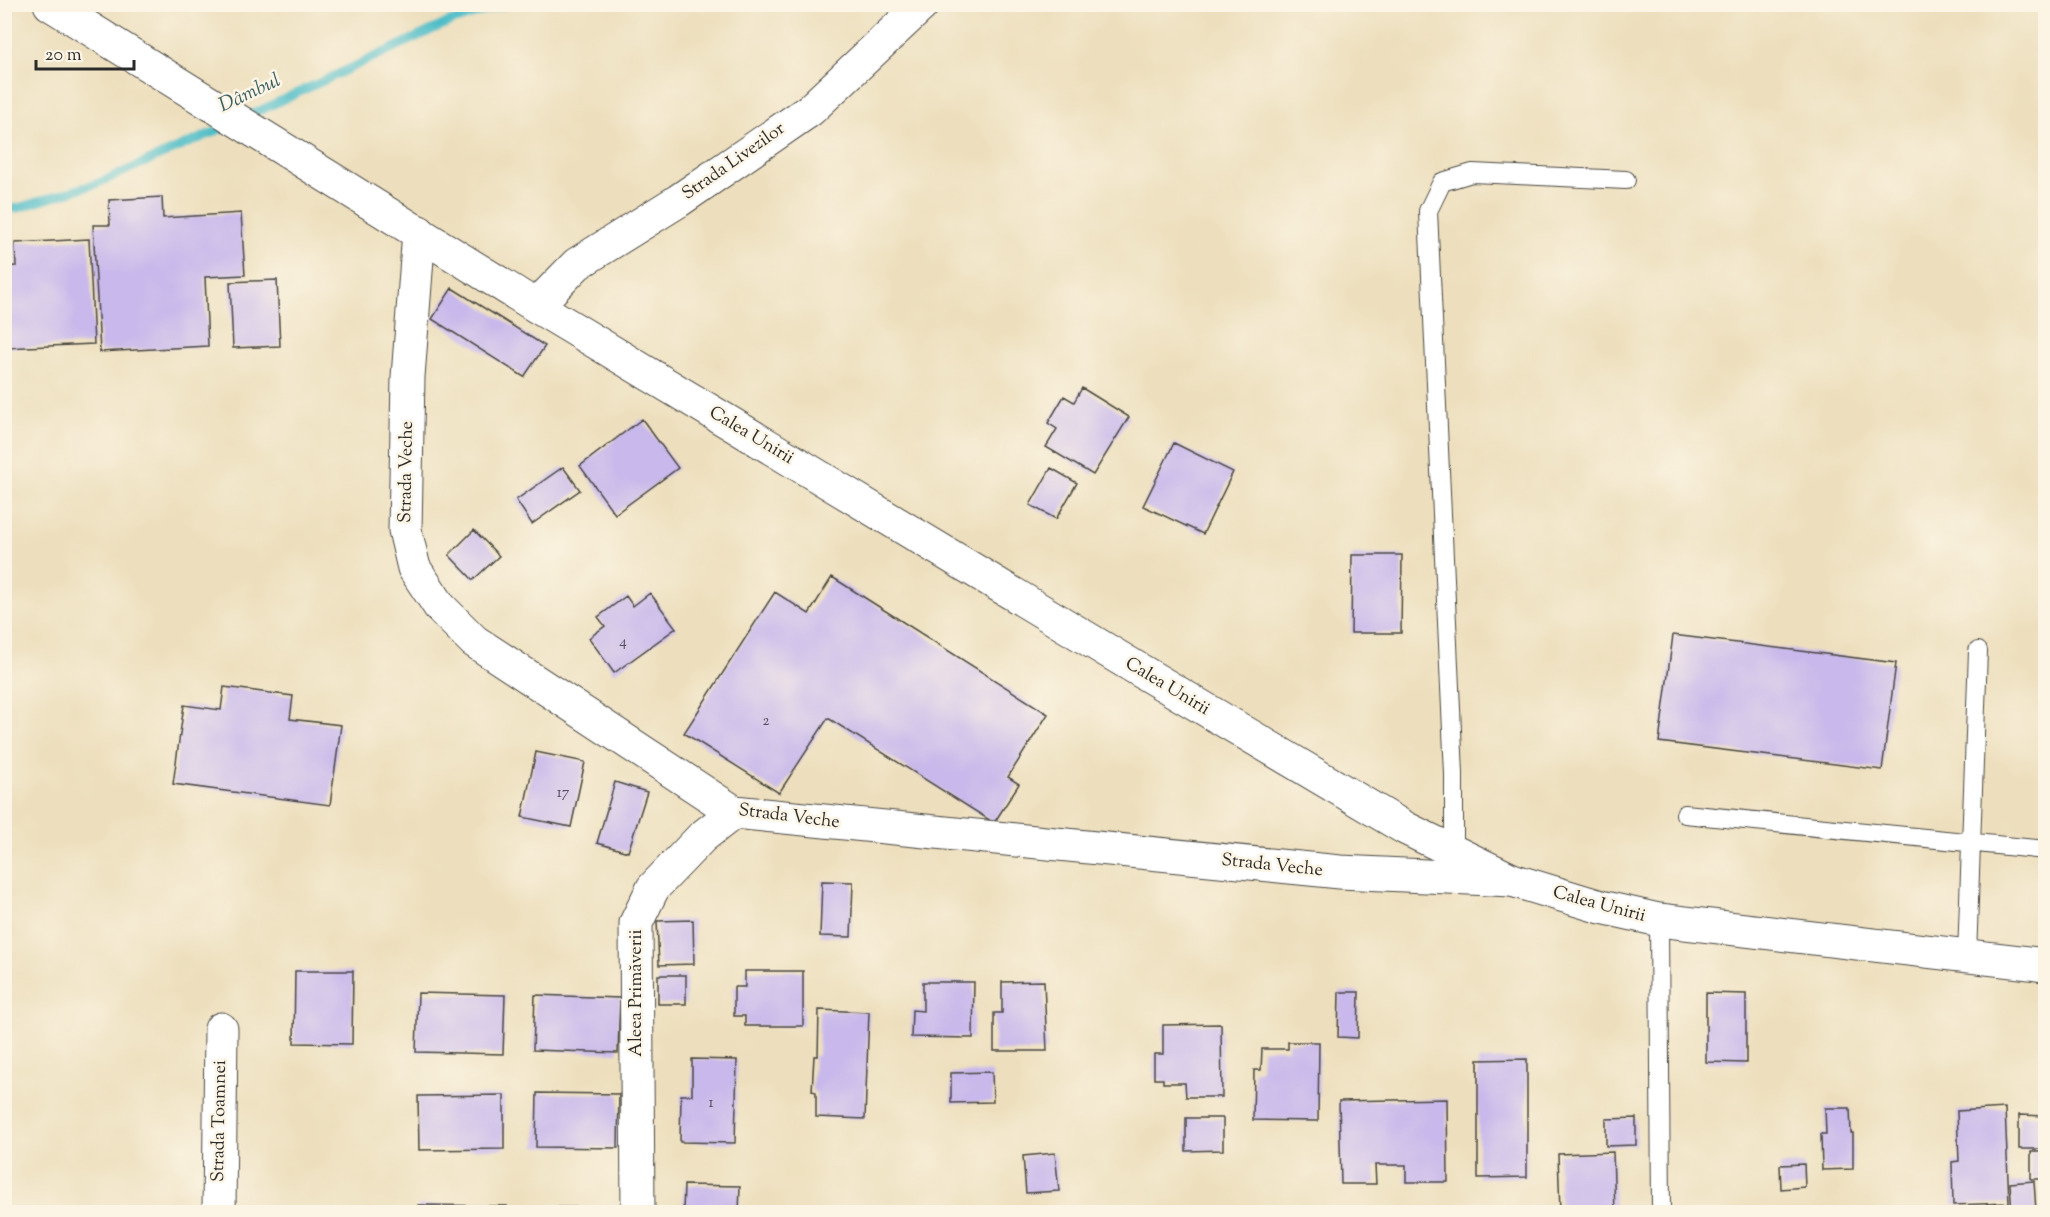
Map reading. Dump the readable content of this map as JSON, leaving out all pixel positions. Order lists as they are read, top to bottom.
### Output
{
  "streets": {
    "street": [
      "Strada Livezilor",
      "Calea Unirii",
      "Strada Veche",
      "Aleea Primăverii",
      "Strada Toamnei"
    ]
  },
  "crossings": [
    ["Strada Livezilor", "Calea Unirii"],
    ["Calea Unirii", "Strada Veche"],
    ["Strada Veche", "Aleea Primăverii"]
  ],
  "water": ["Dâmbul"],
  "house_numbers": [
    "4",
    "2",
    "17",
    "1"
  ],
  "scale_bar": "20 m"
}
